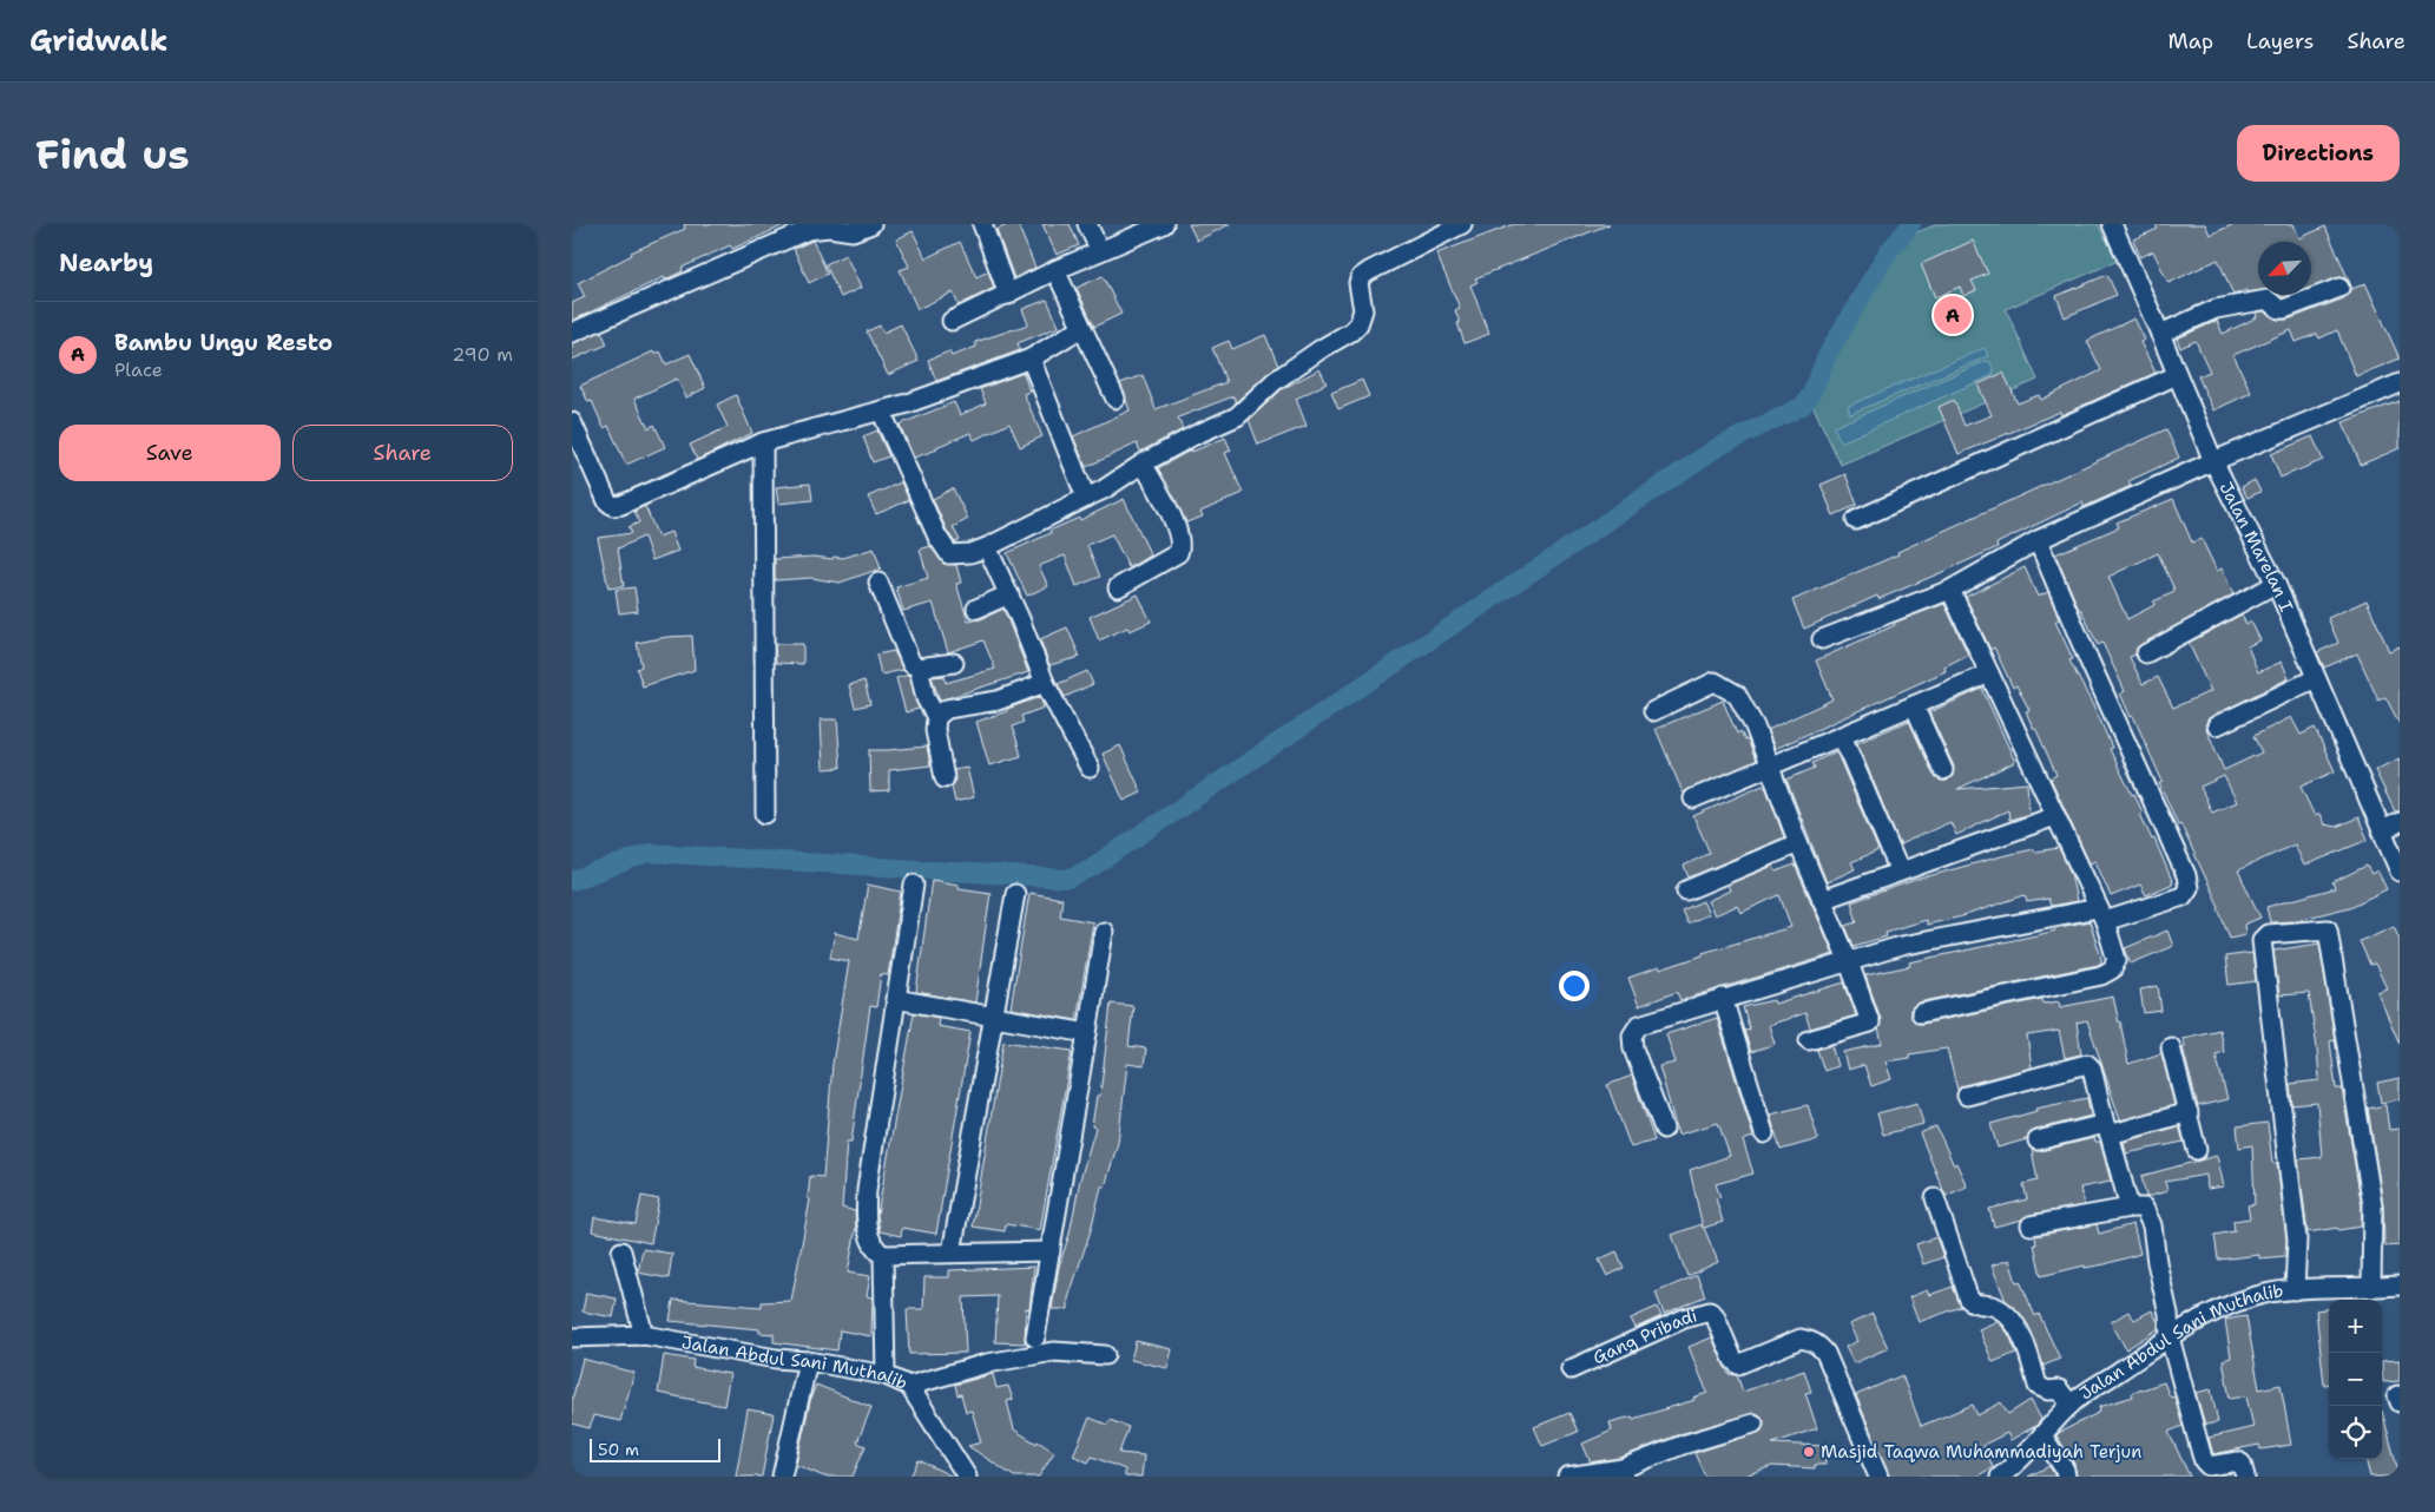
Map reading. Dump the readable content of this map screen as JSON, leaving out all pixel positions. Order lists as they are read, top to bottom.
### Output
{
  "streets": {
    "street": ["Jalan Marelan I", "Gang Pribadi", "Jalan Abdul Sani Muthalib"]
  },
  "places": ["Masjid Taqwa Muhammadiyah Terjun"],
  "scale_bar": "50 m",
  "north": "bottom left",
  "page": {
    "header": "Gridwalk",
    "nav": ["Map", "Layers", "Share"],
    "buttons": [
      "Directions",
      ["Save", "Share"]
    ],
    "title": "Find us",
    "heading": "Nearby",
    "pins": "A",
    "list": [
      {
        "mark": "A",
        "name": "Bambu Ungu Resto",
        "note": "Place",
        "value": "290 m"
      }
    ],
    "map_buttons": ["+", "−"],
    "scale": "50 m"
  }
}
